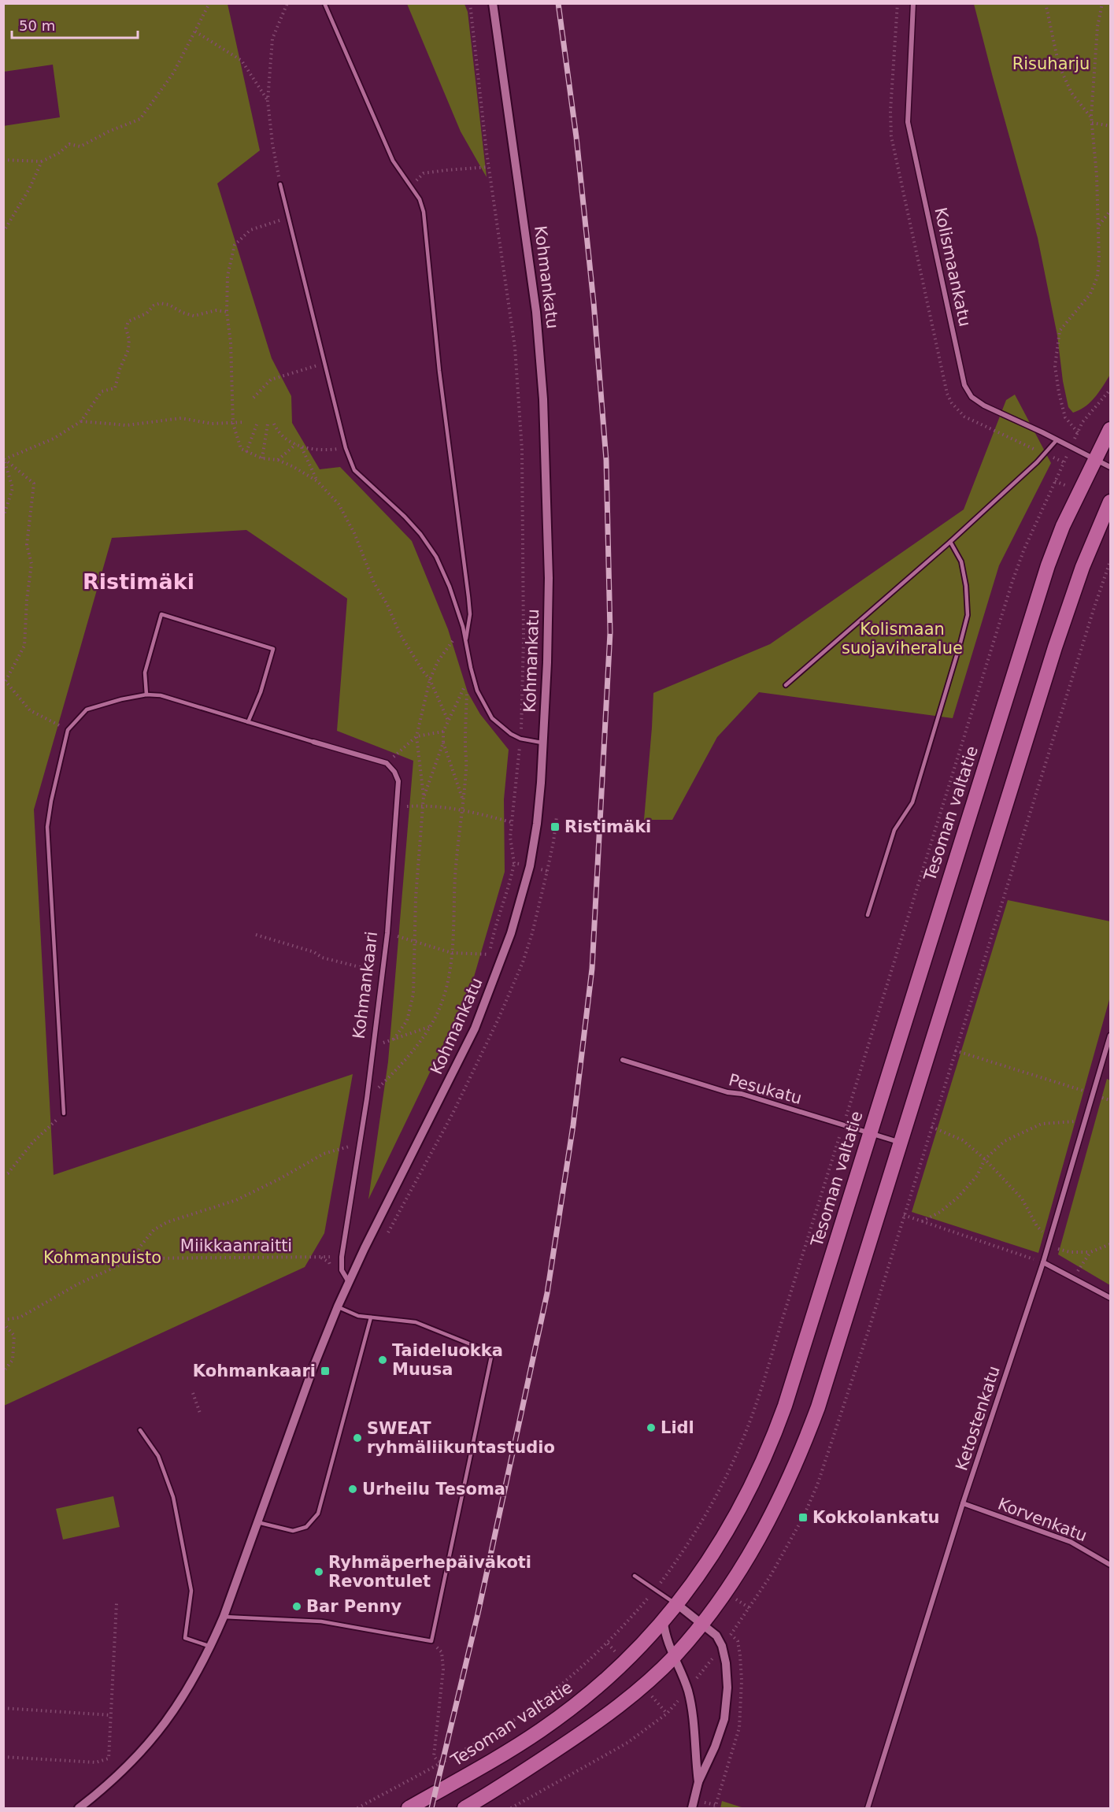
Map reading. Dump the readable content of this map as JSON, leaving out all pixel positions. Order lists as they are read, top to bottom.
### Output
{
  "streets": {
    "main road": ["Tesoman valtatie"],
    "street": [
      "Kolismaankatu",
      "Kohmankatu",
      "Kohmankaari",
      "Pesukatu",
      "Ketostenkatu",
      "Korvenkatu"
    ],
    "path": ["Miikkaanraitti"]
  },
  "crossings": [
    ["Kolismaankatu", "Tesoman valtatie"],
    ["Kohmankatu", "Kohmankaari"],
    ["Tesoman valtatie", "Pesukatu"],
    ["Kohmankaari", "Miikkaanraitti"],
    ["Ketostenkatu", "Korvenkatu"]
  ],
  "districts": ["Ristimäki"],
  "parks": ["Risuharju", "Kolismaan suojaviheralue", "Kohmanpuisto"],
  "places": {
    "transit": ["Ristimäki", "Kohmankaari", "Kokkolankatu"],
    "other": [
      "Taideluokka Muusa",
      "Lidl",
      "SWEAT ryhmäliikuntastudio",
      "Urheilu Tesoma",
      "Ryhmäperhepäiväkoti Revontulet",
      "Bar Penny"
    ]
  },
  "scale_bar": "50 m"
}
